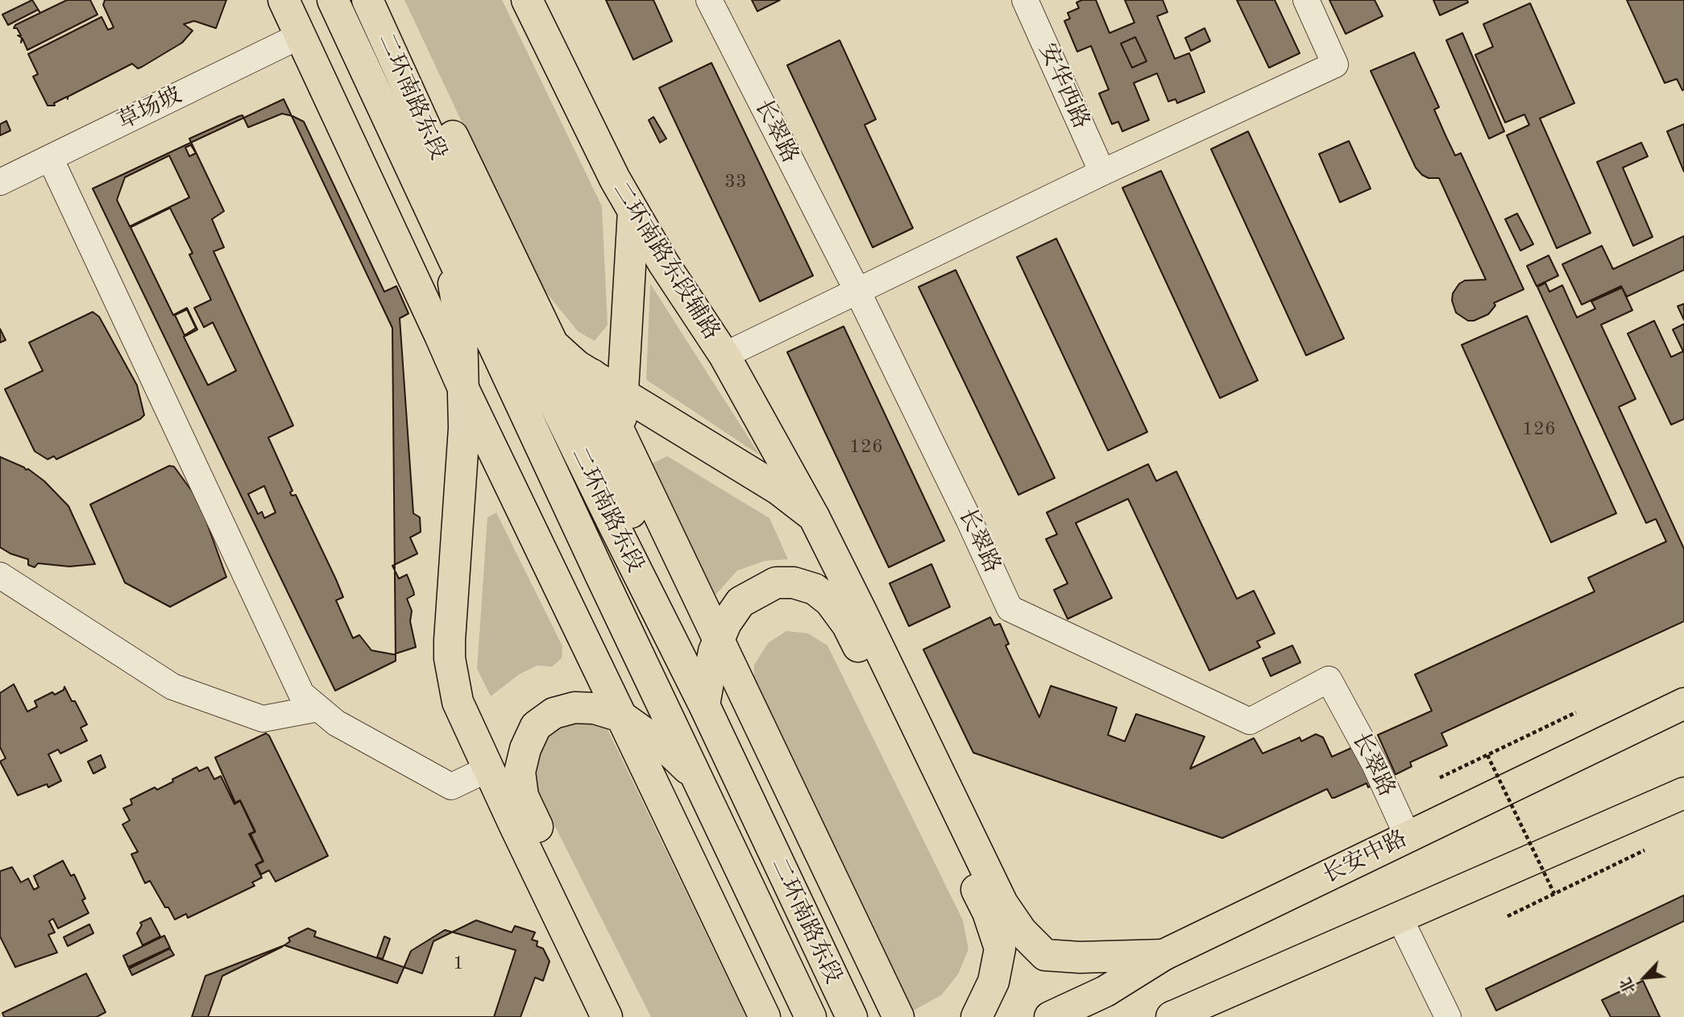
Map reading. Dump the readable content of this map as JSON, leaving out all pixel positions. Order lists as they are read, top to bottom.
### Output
{
  "streets": {
    "main road": ["二环南路东段", "二环南路东段辅路", "长安中路"],
    "street": ["安华西路", "草场坡", "长翠路"]
  },
  "crossings": [
    ["长翠路", "长安中路"],
    ["二环南路东段辅路", "长安中路"]
  ],
  "house_numbers": [
    "33",
    "126",
    "126",
    "1"
  ],
  "north": "bottom left"
}
